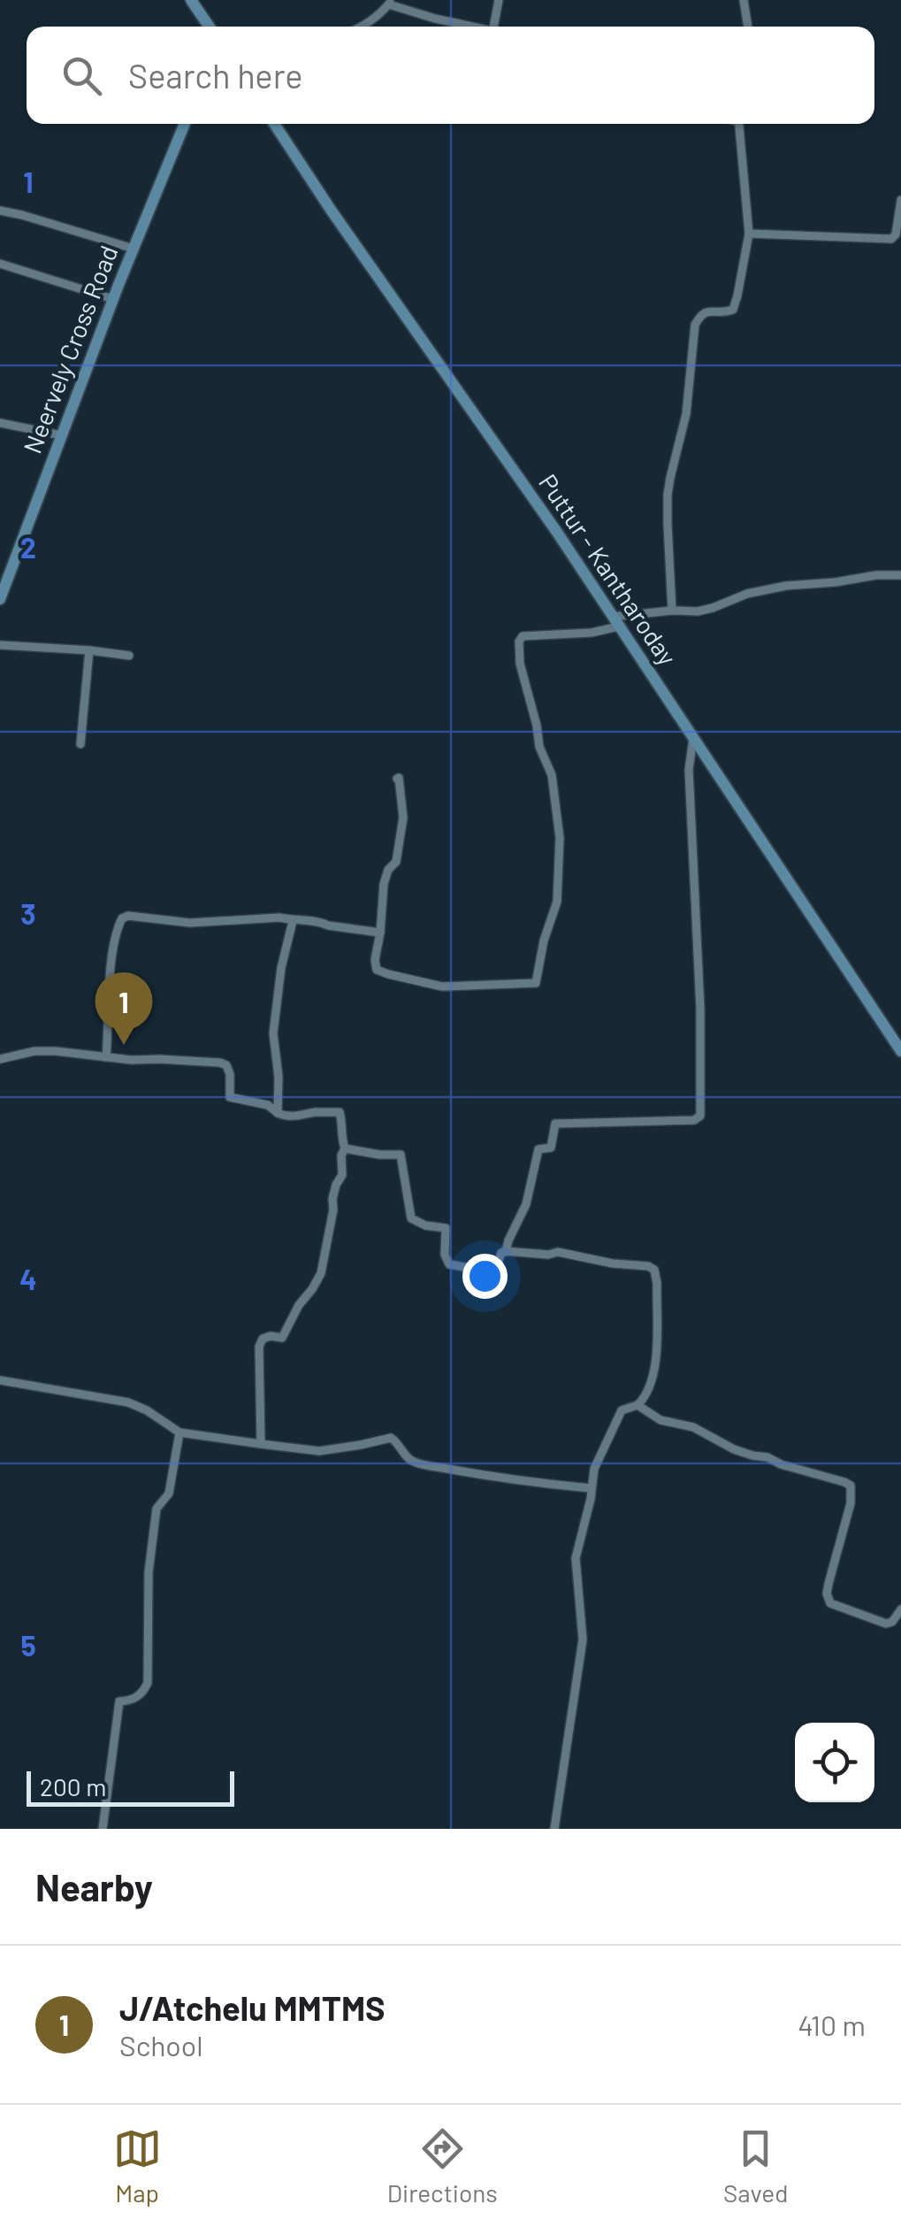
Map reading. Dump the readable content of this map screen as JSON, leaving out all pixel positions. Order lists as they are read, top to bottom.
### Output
{
  "streets": {
    "main road": ["Neervely Cross Road", "Puttur - Kantharoday"]
  },
  "scale_bar": "200 m",
  "page": {
    "search": "Search here",
    "pins": "1",
    "scale": "200 m",
    "heading": "Nearby",
    "list": [
      {
        "mark": "1",
        "name": "J/Atchelu MMTMS",
        "note": "School",
        "value": "410 m"
      }
    ],
    "nav": ["Map", "Directions", "Saved"]
  },
  "grid": {
    "rows": [
      "1",
      "2",
      "3",
      "4",
      "5"
    ]
  }
}
